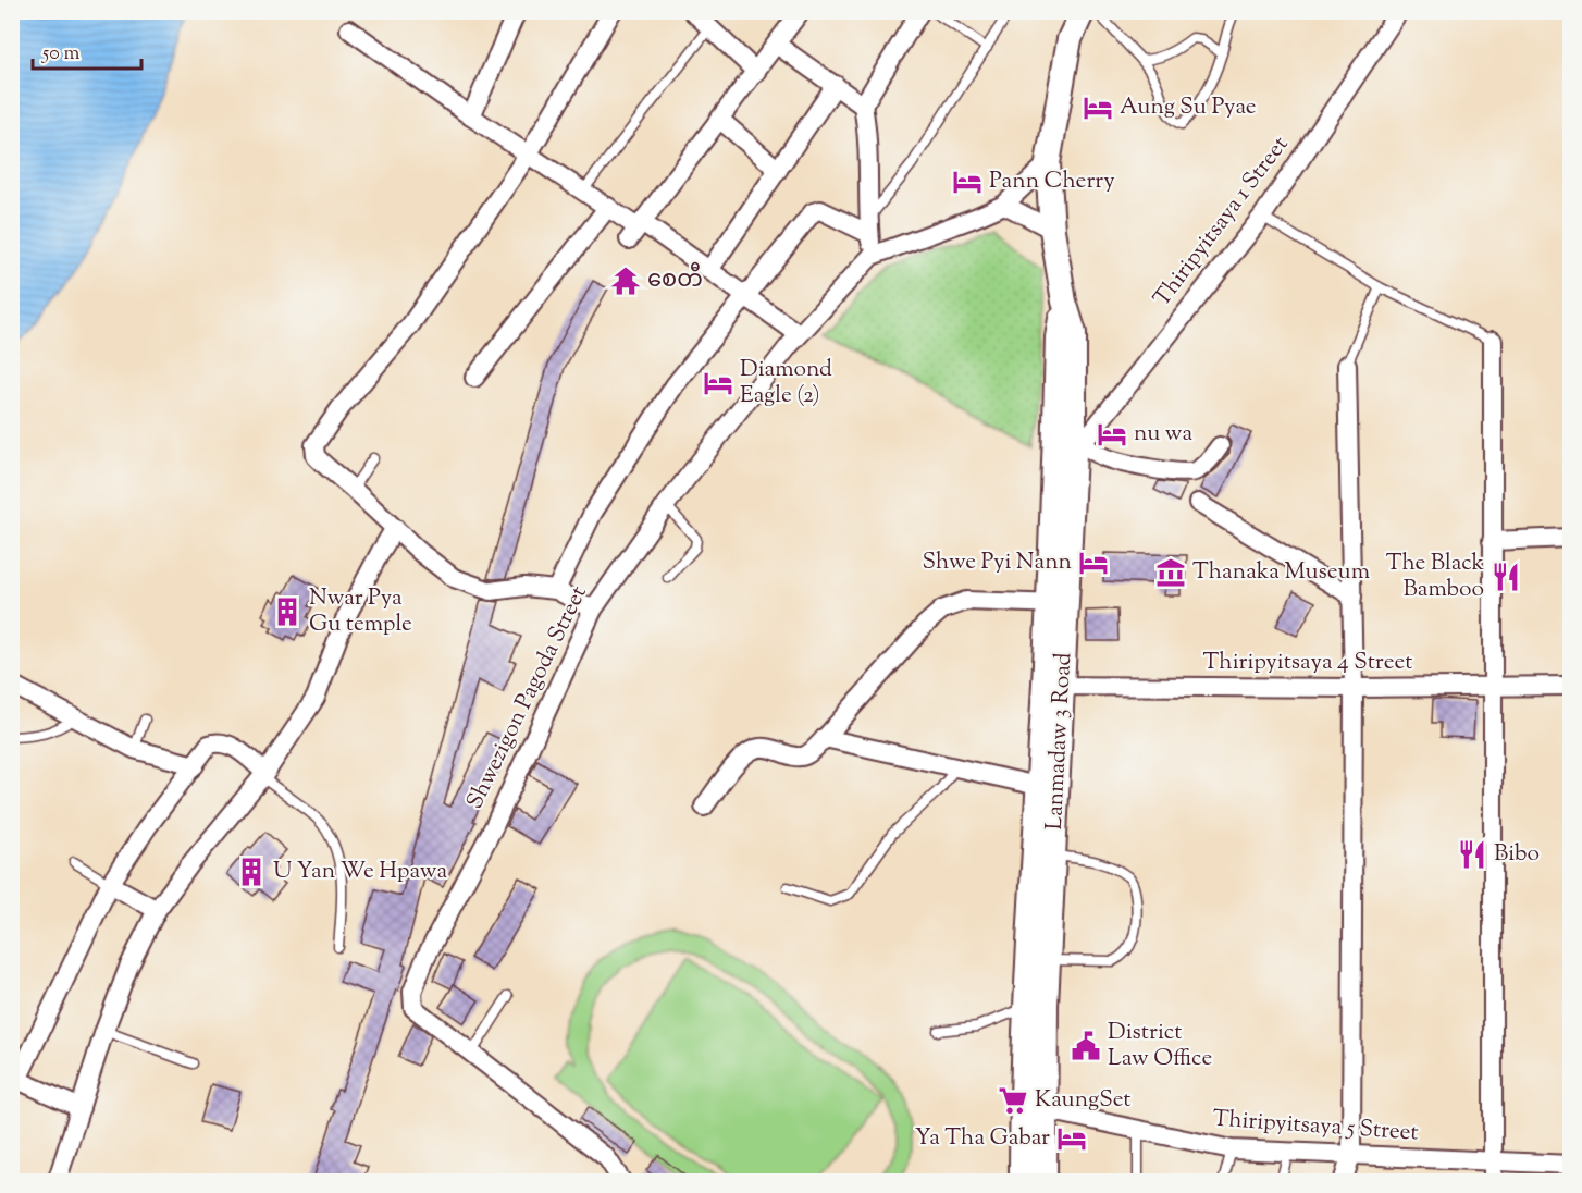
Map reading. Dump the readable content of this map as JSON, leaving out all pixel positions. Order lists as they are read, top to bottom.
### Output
{
  "streets": {
    "main road": ["Lanmadaw 3 Road"],
    "street": [
      "Thiripyitsaya 1 Street",
      "Thiripyitsaya 4 Street",
      "Shwezigon Pagoda Street",
      "Thiripyitsaya 5 Street"
    ]
  },
  "crossings": [
    ["Thiripyitsaya 1 Street", "Lanmadaw 3 Road"],
    ["Thiripyitsaya 4 Street", "Lanmadaw 3 Road"],
    ["Shwezigon Pagoda Street", "Lanmadaw 3 Road"],
    ["Lanmadaw 3 Road", "Thiripyitsaya 5 Street"]
  ],
  "places": {
    "hotel": [
      "Aung Su Pyae",
      "Pann Cherry",
      "Diamond Eagle (2)",
      "nu wa",
      "Shwe Pyi Nann",
      "Ya Tha Gabar"
    ],
    "temple": ["စေတီ"],
    "museum": ["Thanaka Museum"],
    "restaurant": ["The Black Bamboo", "Bibo"],
    "building": ["Nwar Pya Gu temple", "U Yan We Hpawa"],
    "public building": ["District Law Office"],
    "supermarket": ["KaungSet"]
  },
  "scale_bar": "50 m"
}
